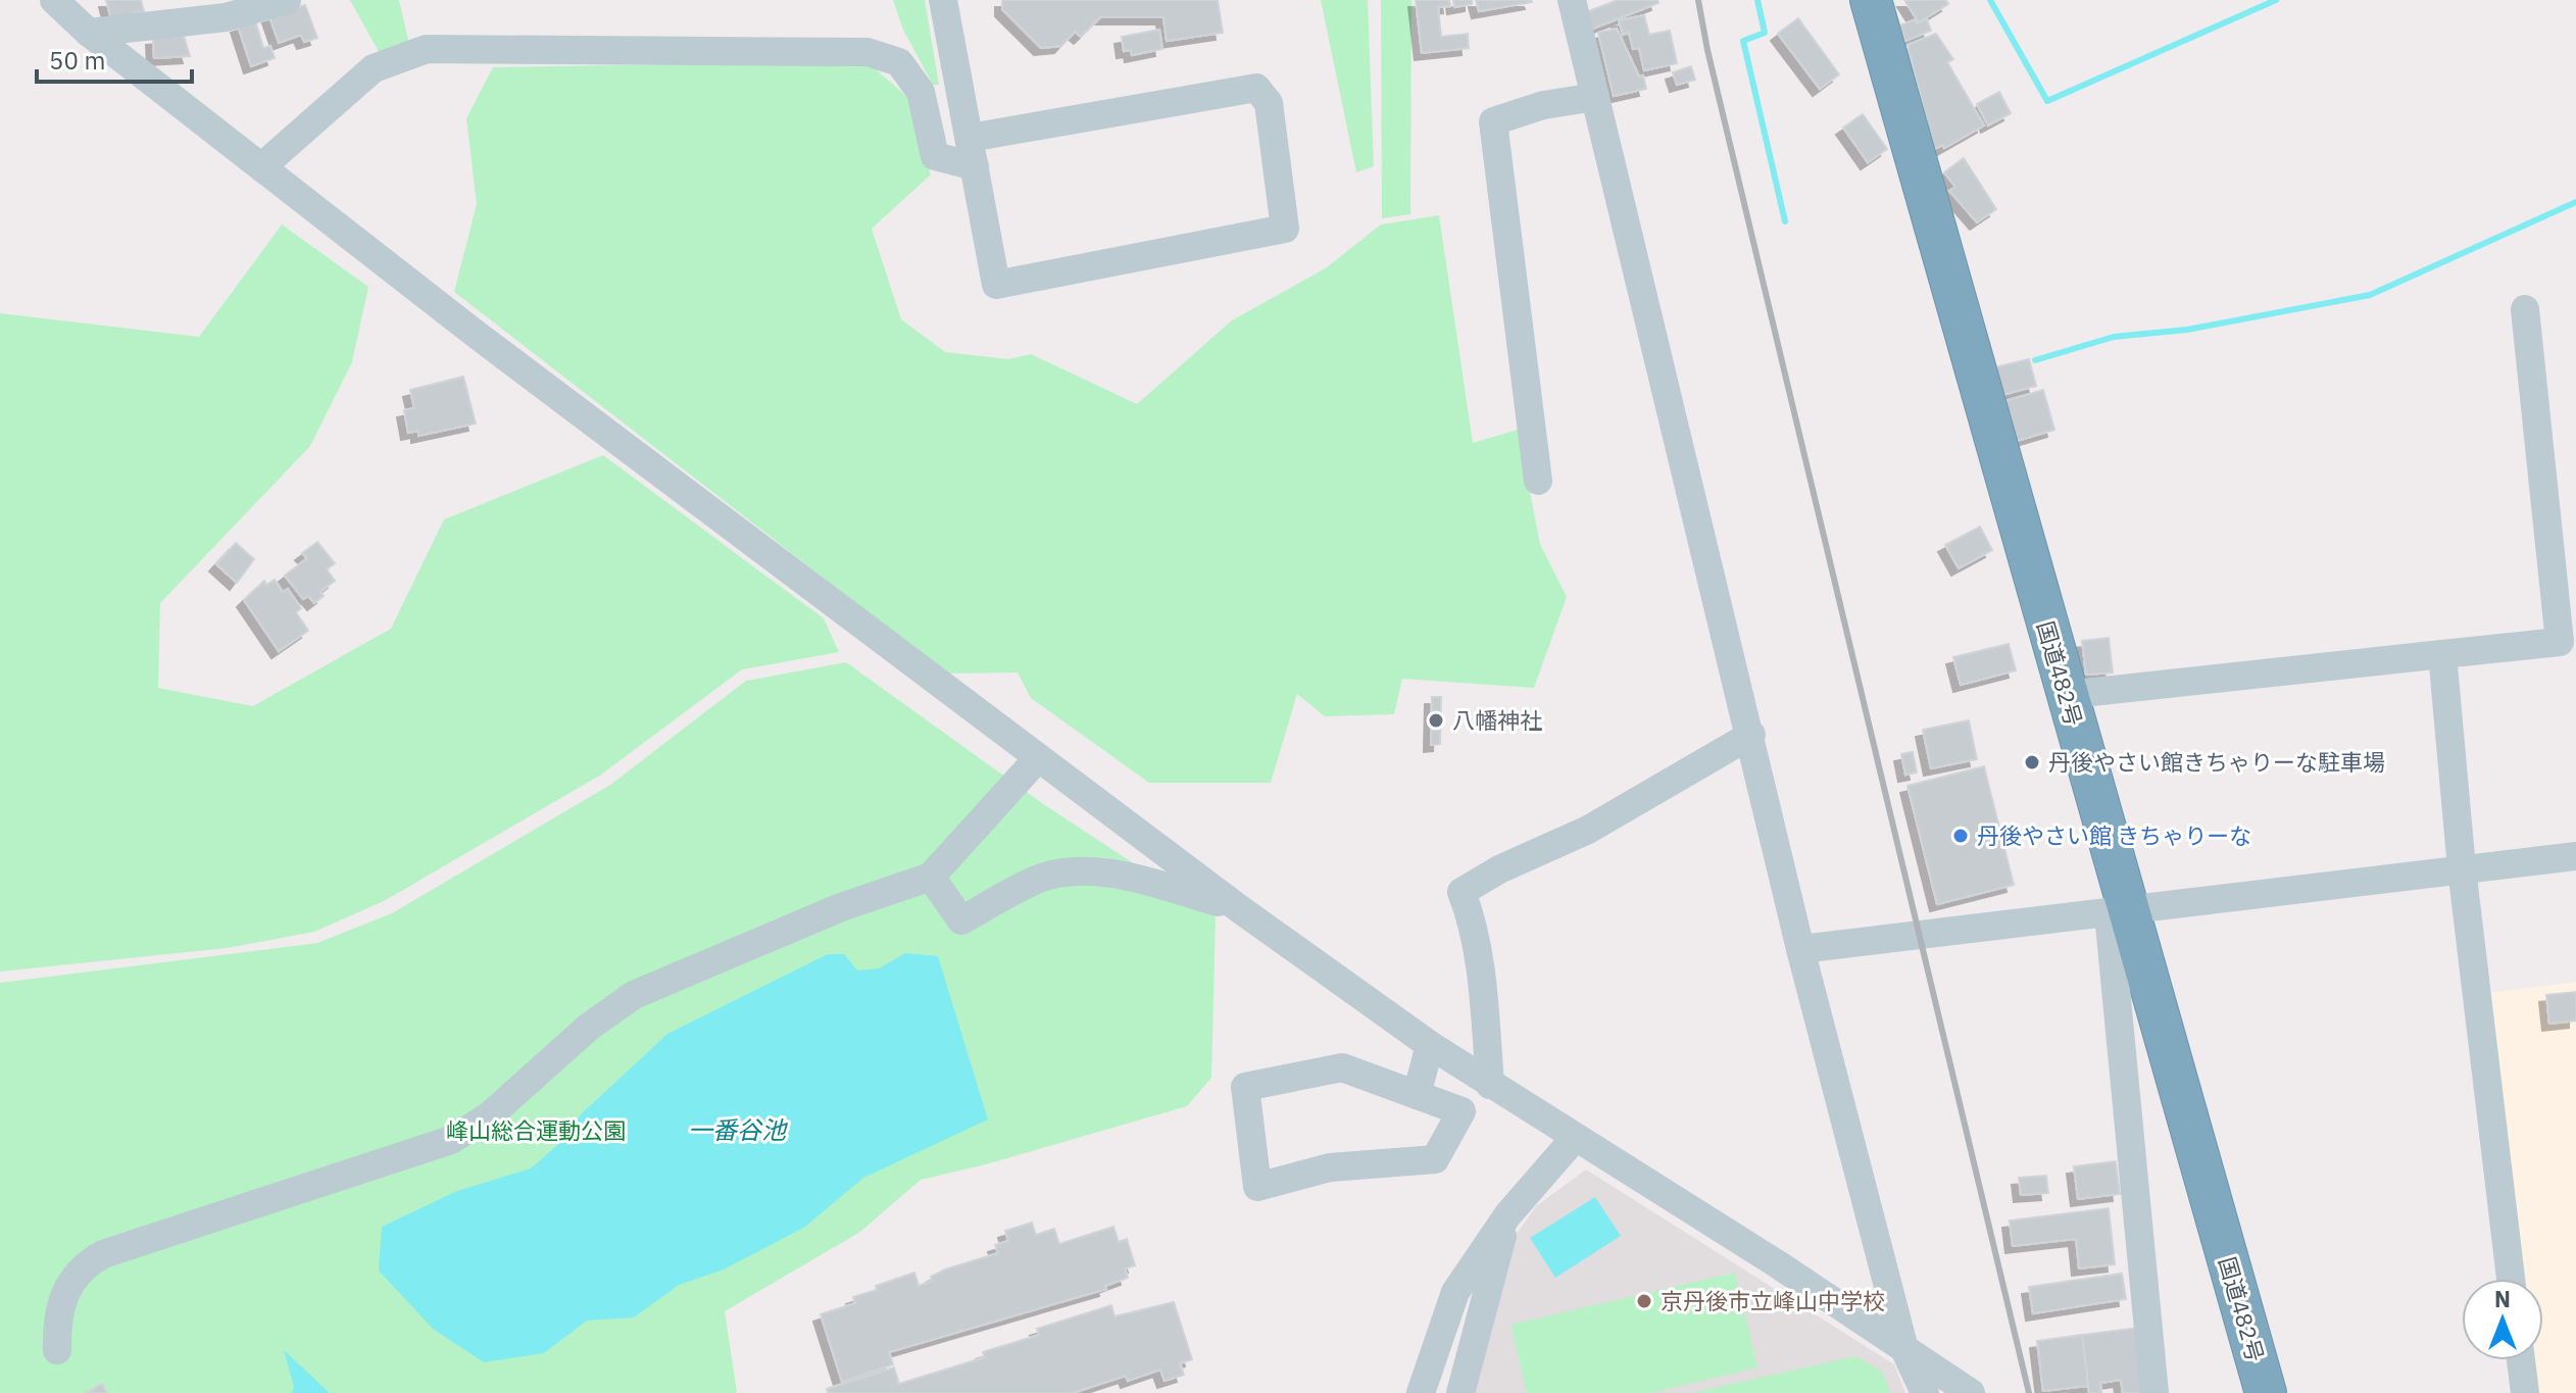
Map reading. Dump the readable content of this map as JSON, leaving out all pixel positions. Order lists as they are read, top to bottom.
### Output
{
  "streets": {
    "highway": ["国道482号"]
  },
  "water": ["一番谷池"],
  "parks": ["峰山総合運動公園"],
  "places": [
    "八幡神社",
    "丹後やさい館きちゃりーな駐車場",
    "丹後やさい館 きちゃりーな",
    "京丹後市立峰山中学校"
  ],
  "scale_bar": "50 m",
  "north": "top"
}
